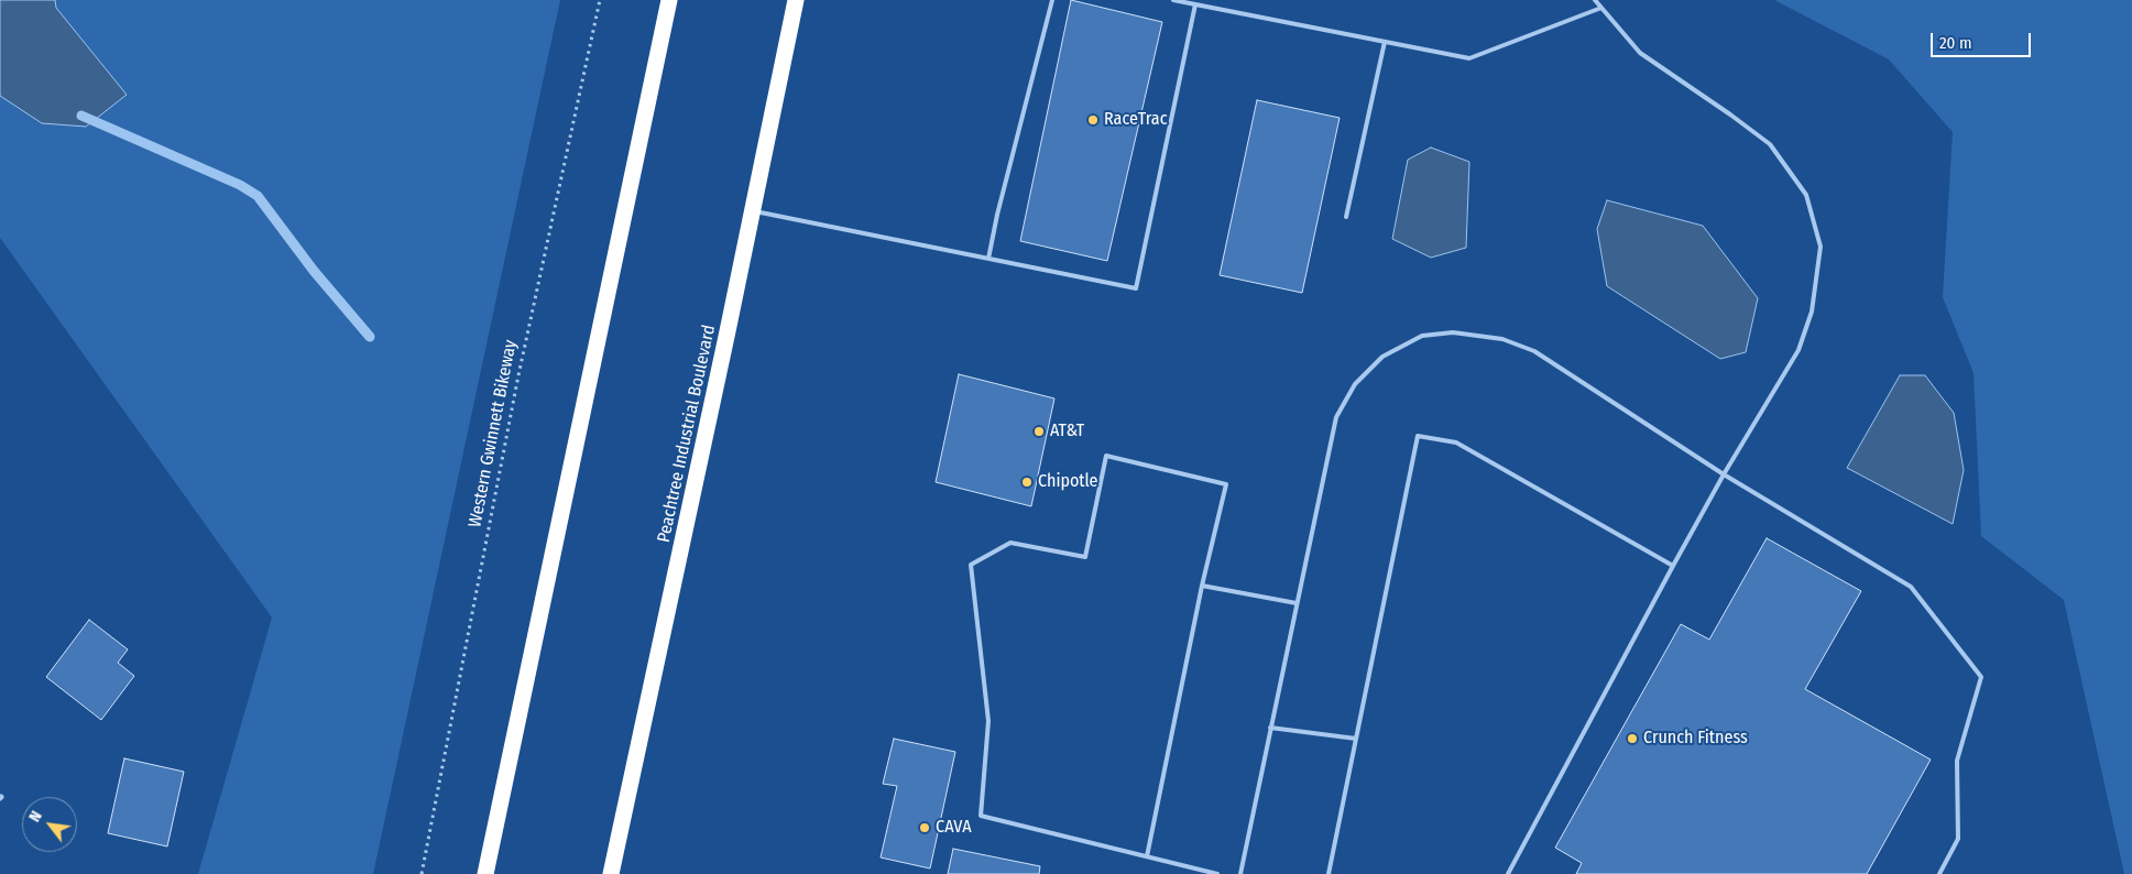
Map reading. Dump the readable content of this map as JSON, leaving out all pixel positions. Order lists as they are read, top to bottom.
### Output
{
  "streets": {
    "highway": ["Peachtree Industrial Boulevard"],
    "path": ["Western Gwinnett Bikeway"]
  },
  "places": [
    "RaceTrac",
    "AT&T",
    "Chipotle",
    "Crunch Fitness",
    "CAVA"
  ],
  "scale_bar": "20 m",
  "north": "top left"
}
